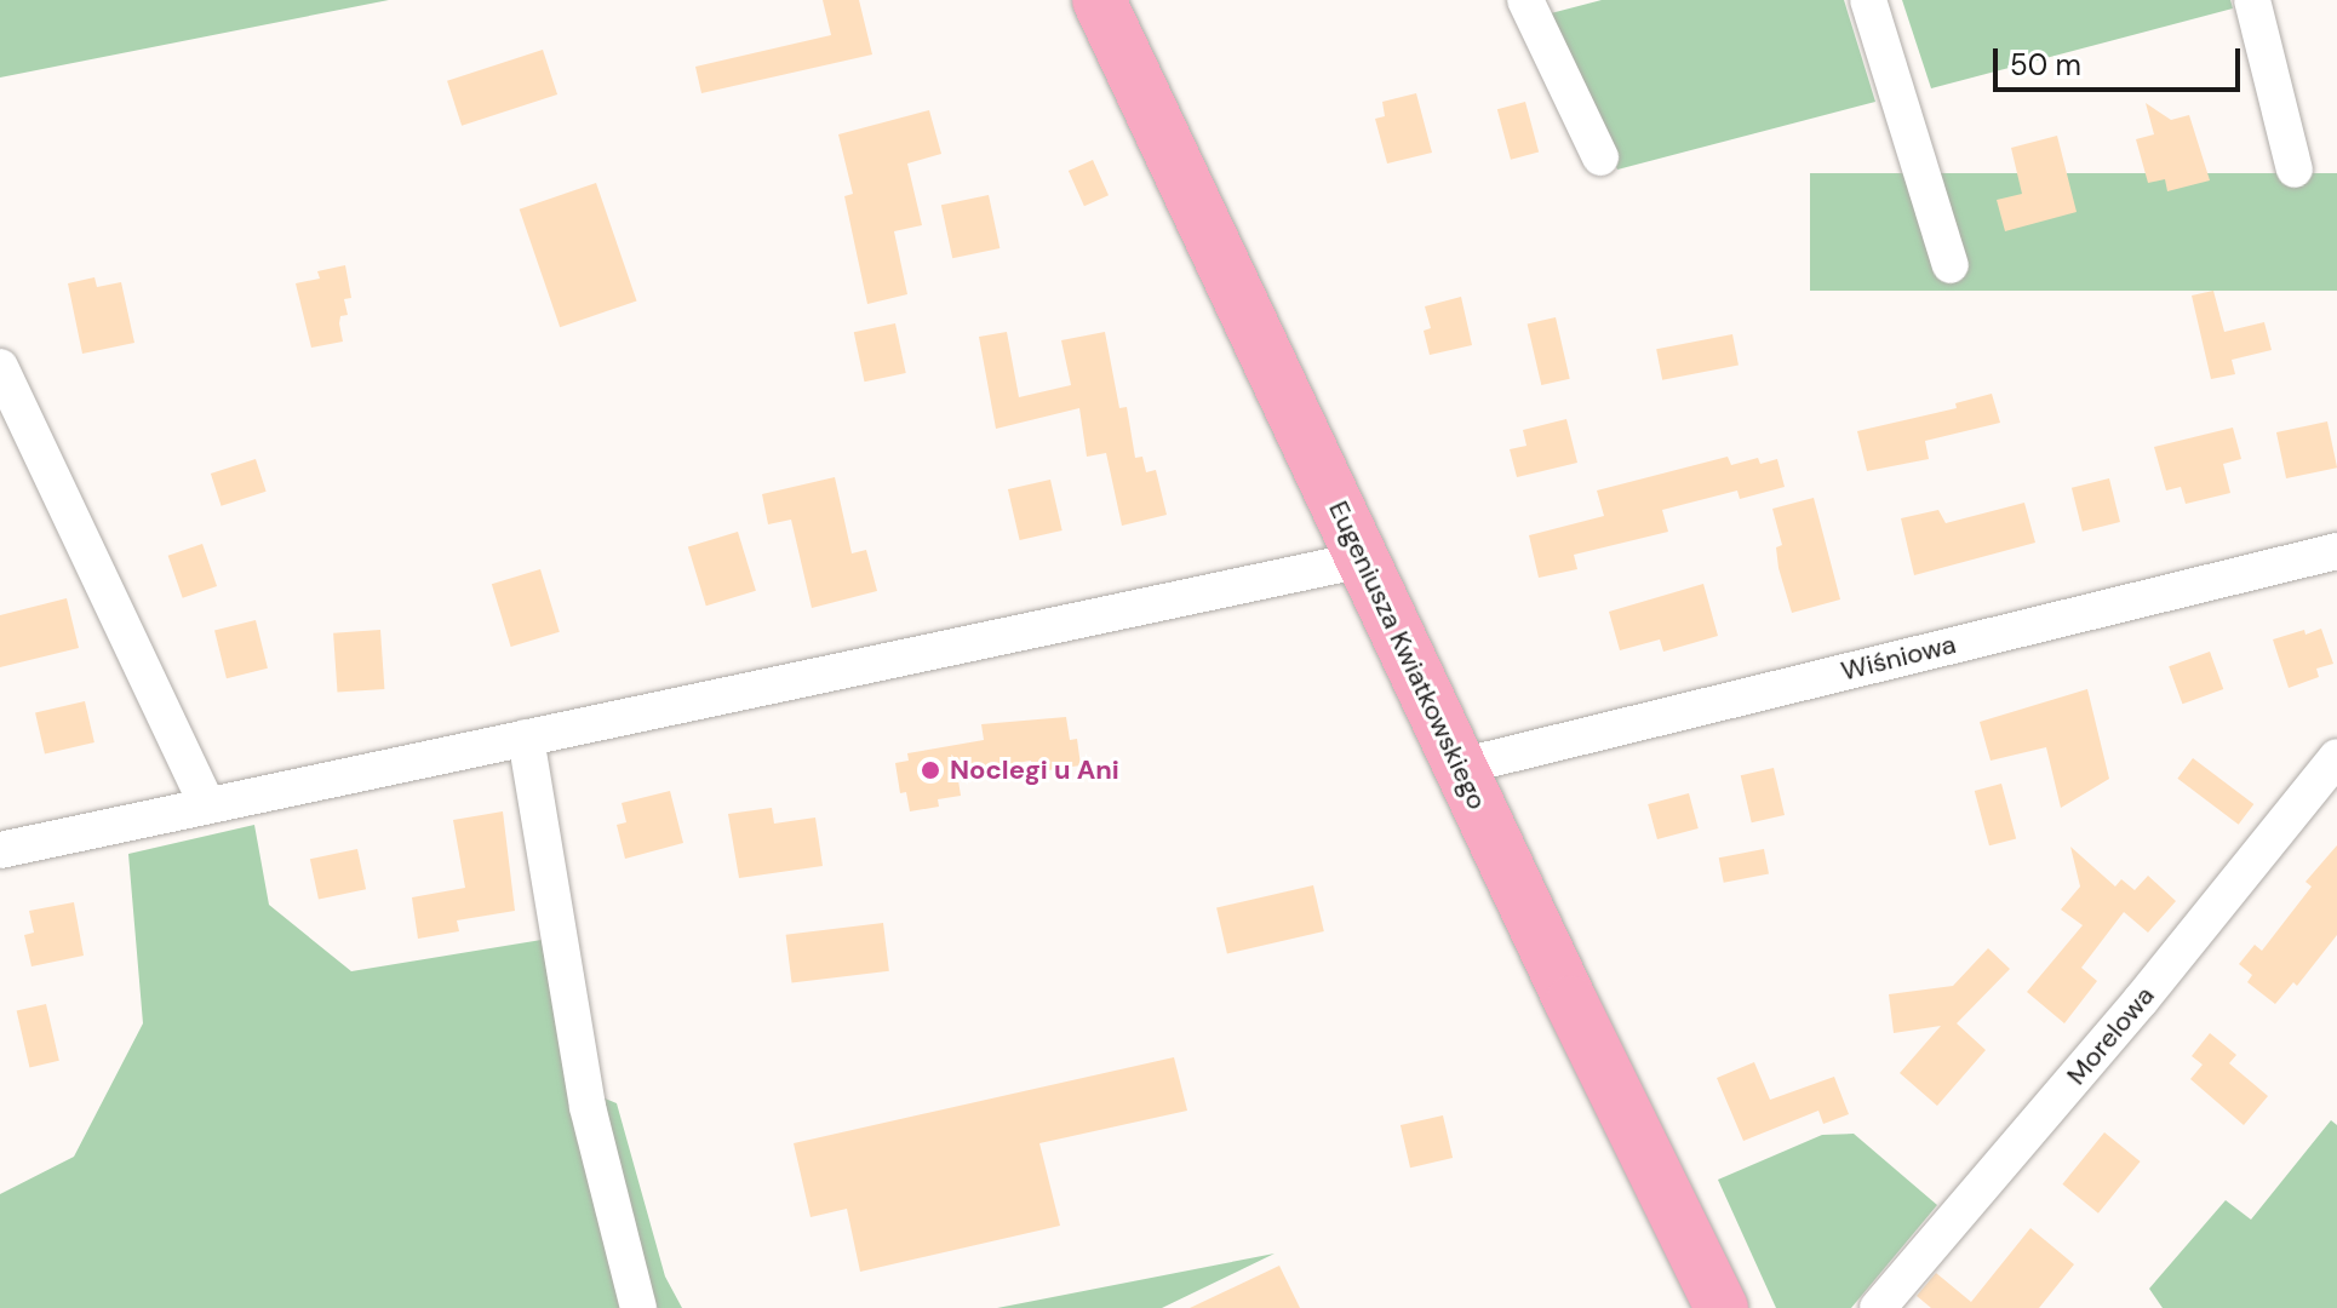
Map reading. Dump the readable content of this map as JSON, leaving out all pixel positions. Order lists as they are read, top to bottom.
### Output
{
  "streets": {
    "main road": ["Eugeniusza Kwiatkowskiego"],
    "street": ["Wiśniowa", "Morelowa"]
  },
  "crossings": [
    ["Eugeniusza Kwiatkowskiego", "Wiśniowa"]
  ],
  "places": ["Noclegi u Ani"],
  "scale_bar": "50 m"
}
